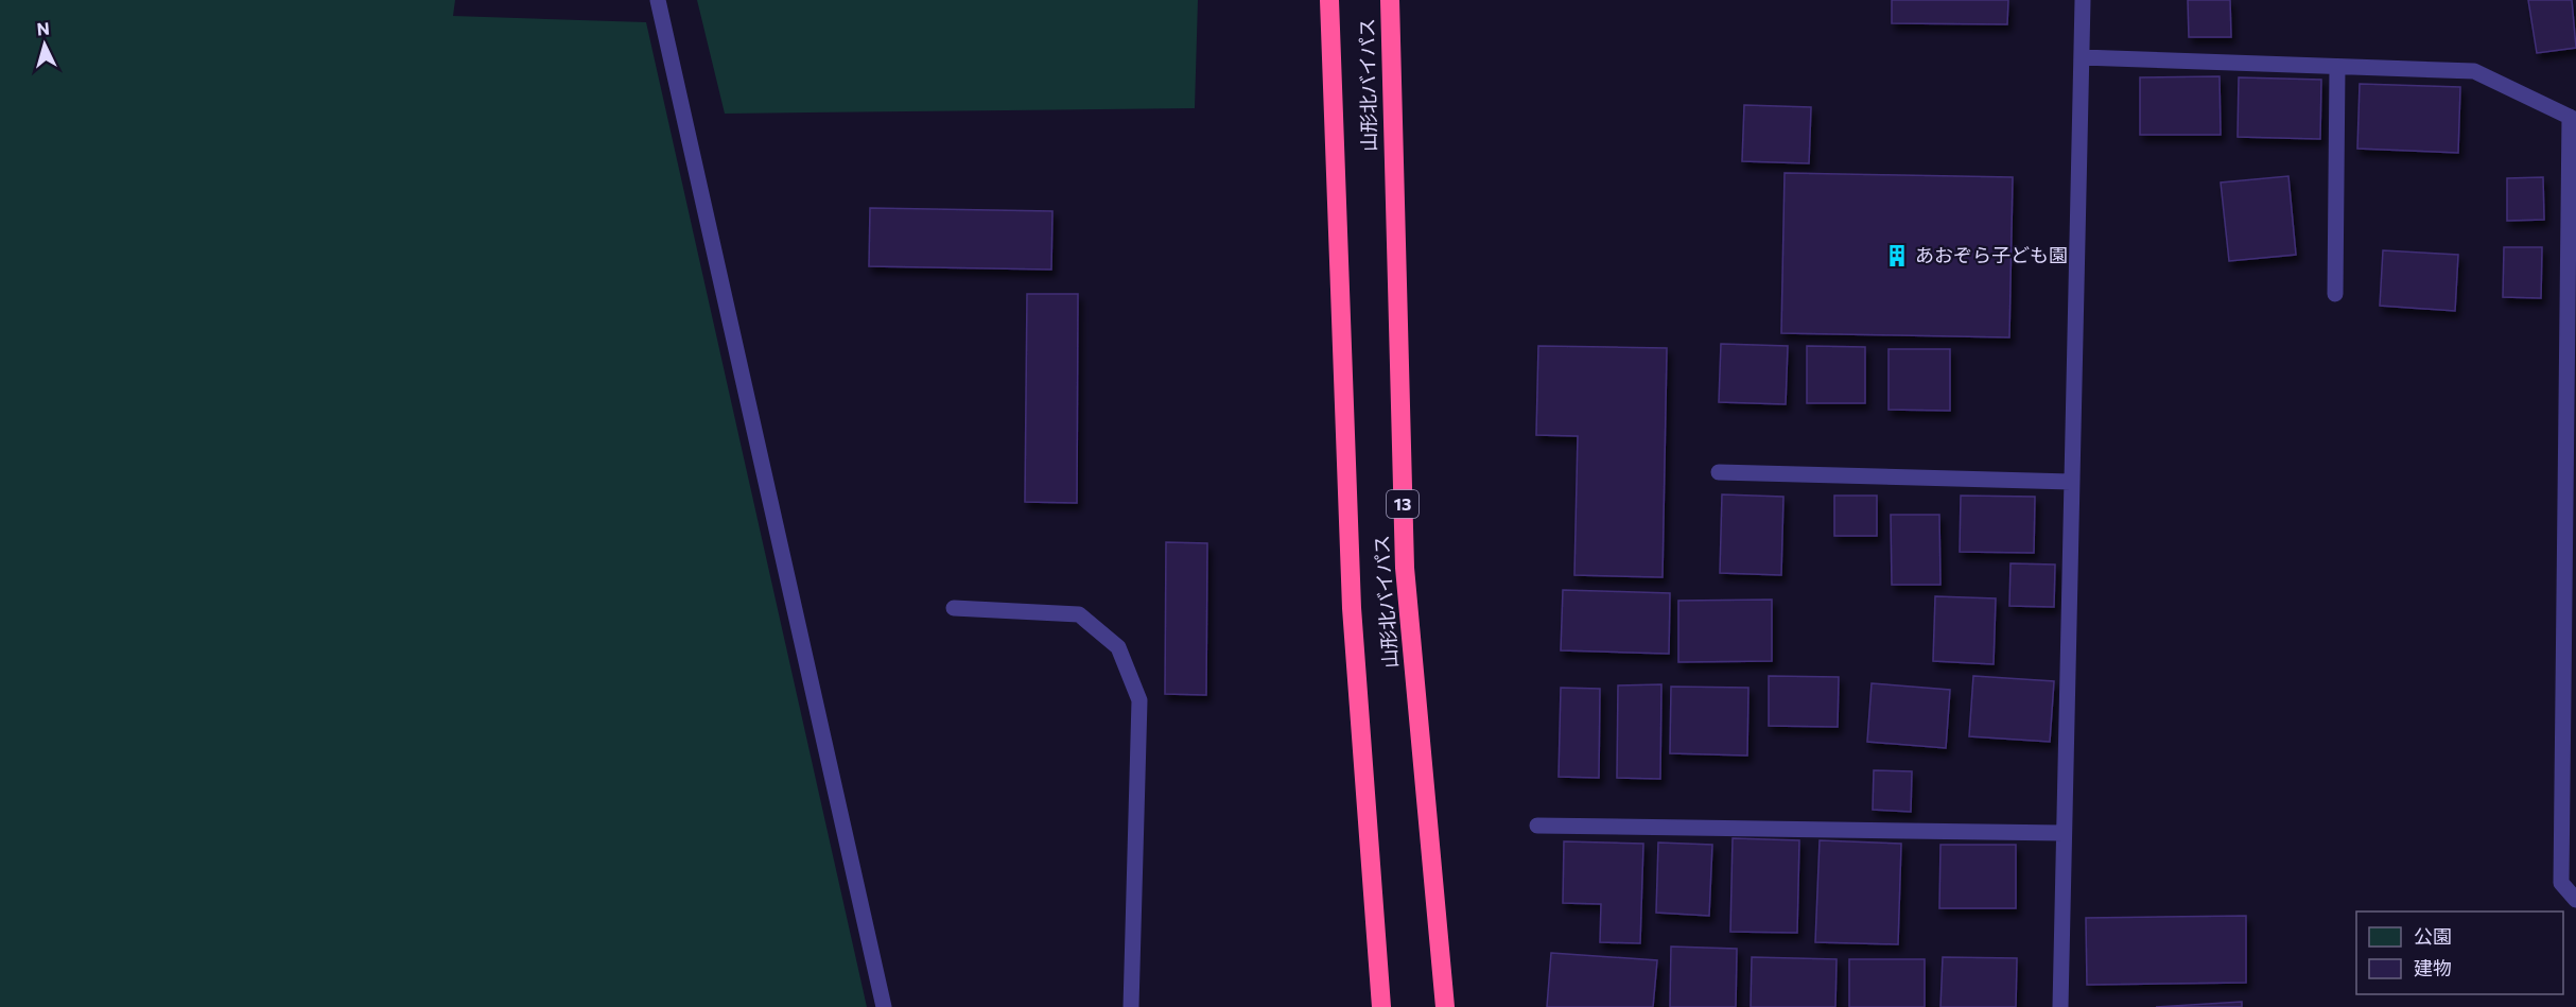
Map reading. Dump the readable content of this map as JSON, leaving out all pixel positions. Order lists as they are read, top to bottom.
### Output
{
  "streets": {
    "highway": ["山形北バイパス", "13"]
  },
  "places": {
    "building": ["あおぞら子ども園"]
  },
  "legend": ["公園", "建物"],
  "north": "top"
}
